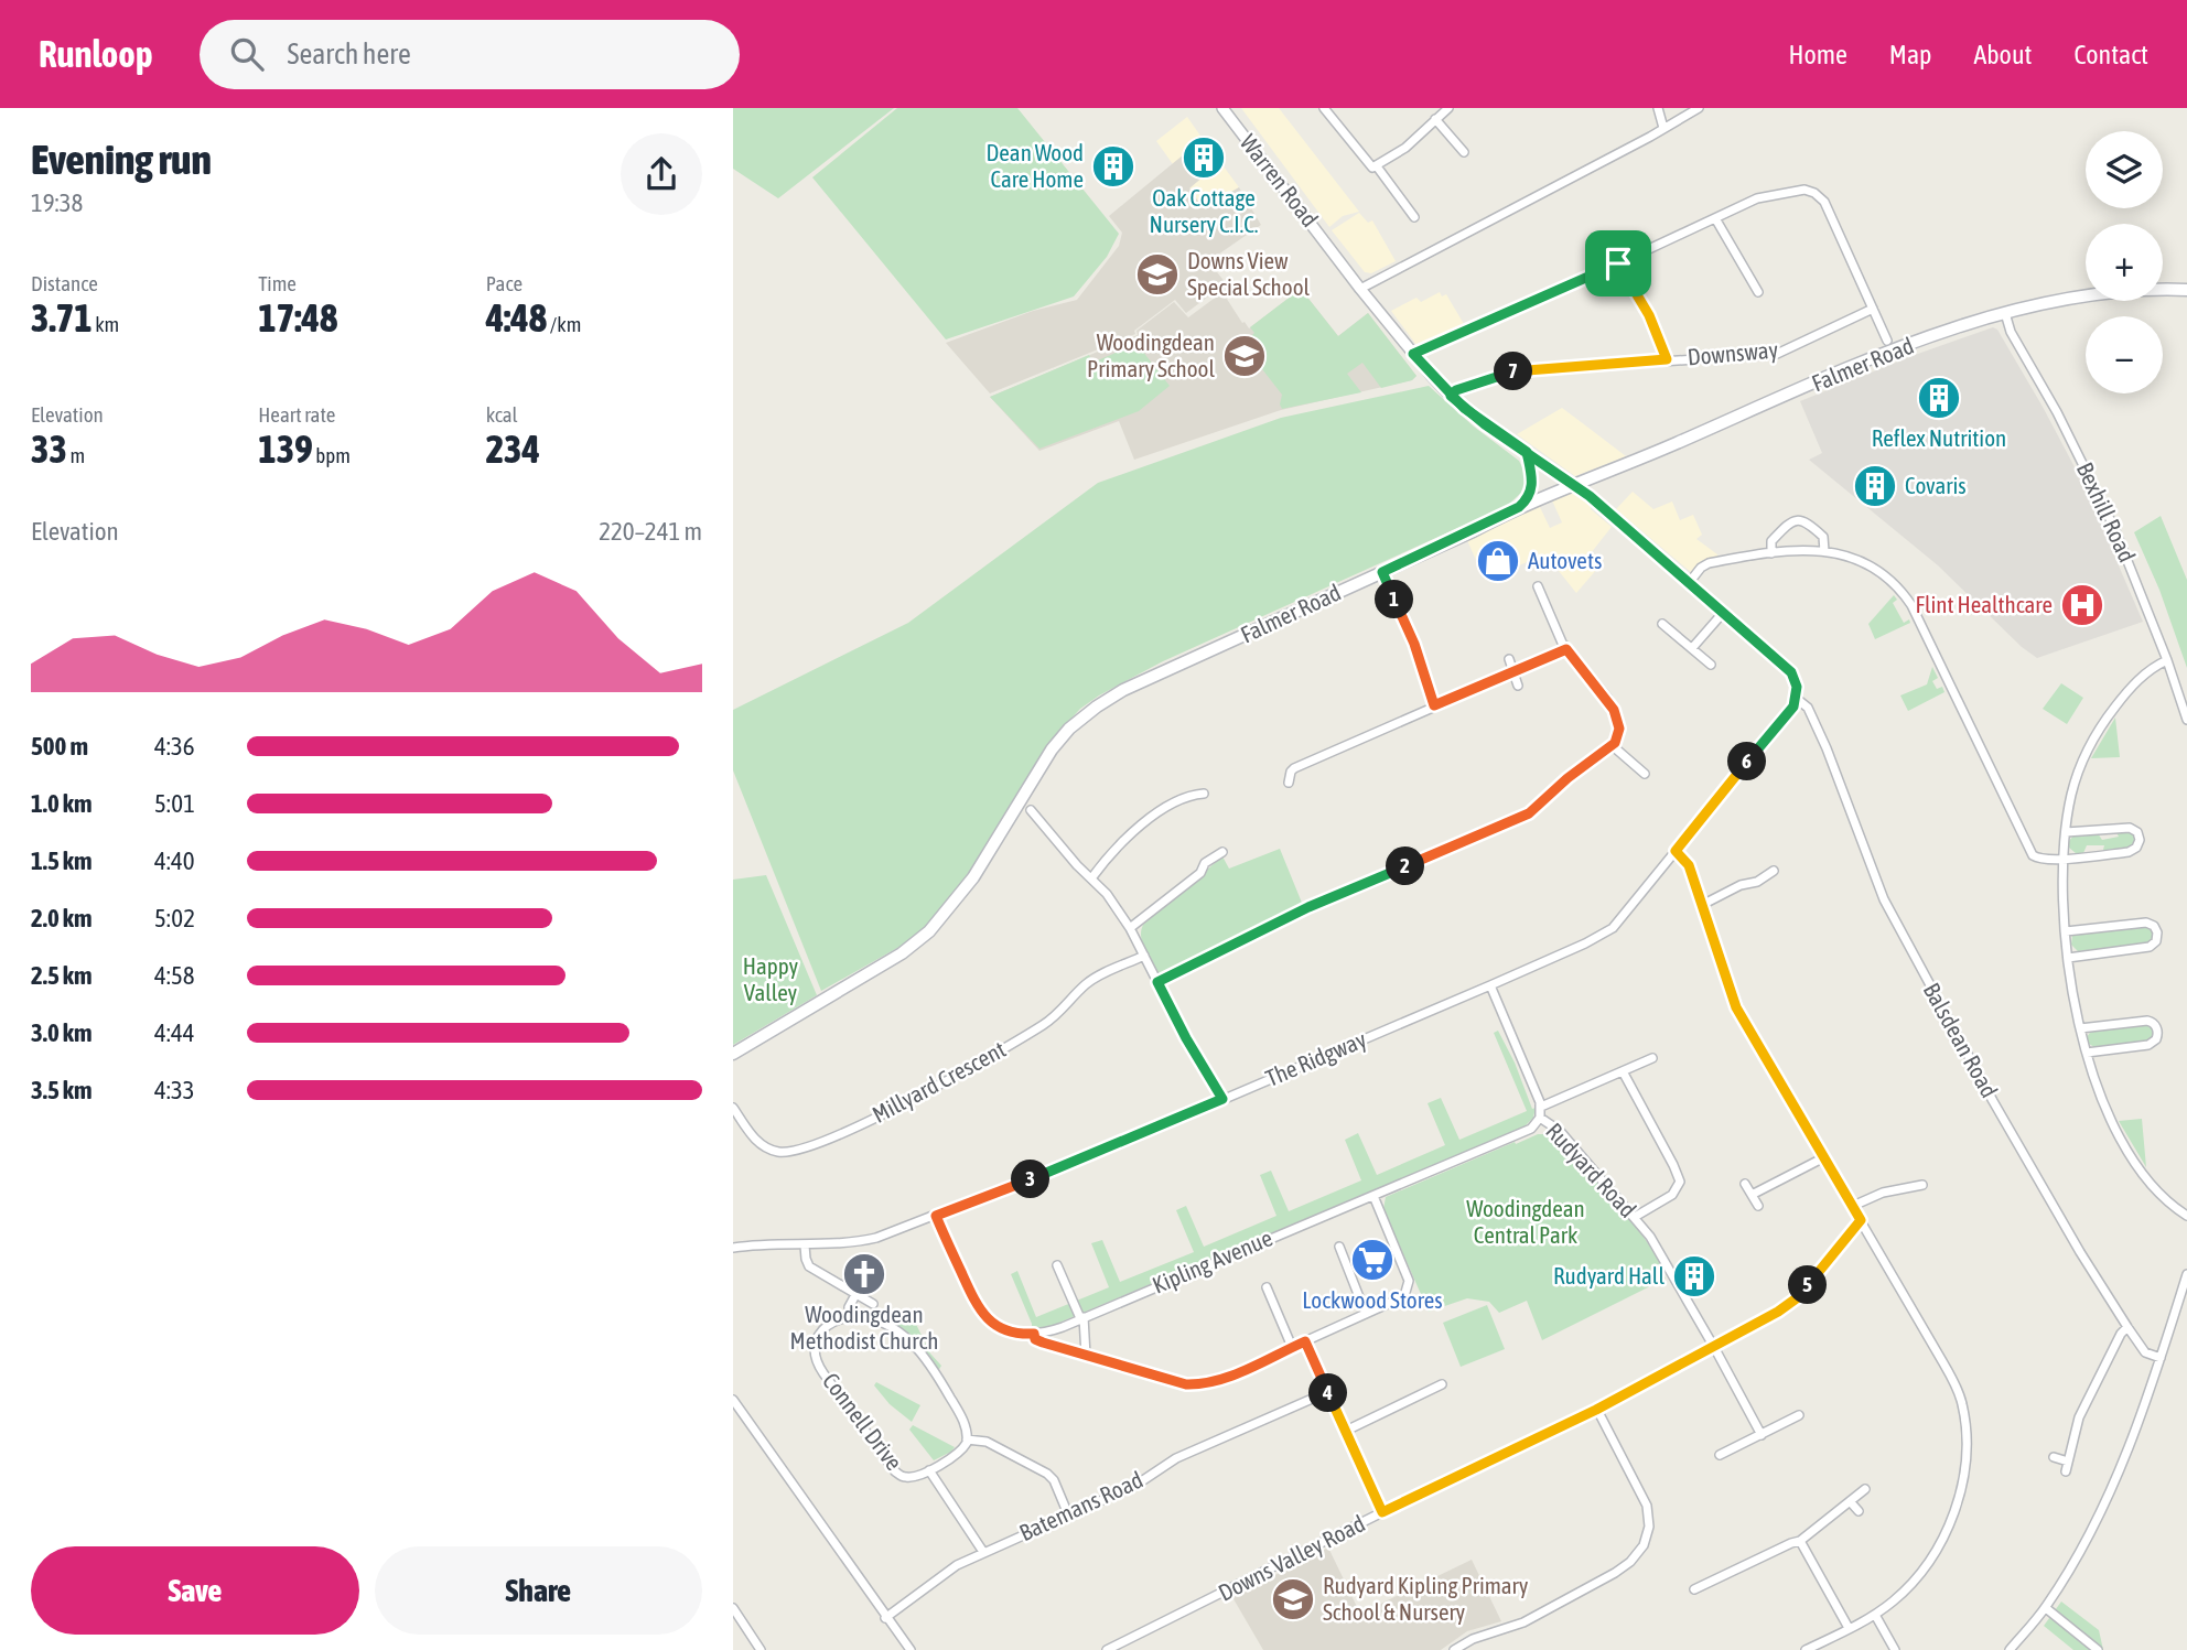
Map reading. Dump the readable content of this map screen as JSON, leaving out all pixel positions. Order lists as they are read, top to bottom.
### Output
{
  "streets": {
    "main road": ["Falmer Road"],
    "street": [
      "Warren Road",
      "Downsway",
      "Bexhill Road",
      "Balsdean Road",
      "The Ridgway",
      "Millyard Crescent",
      "Rudyard Road",
      "Kipling Avenue",
      "Connell Drive",
      "Batemans Road",
      "Downs Valley Road"
    ]
  },
  "crossings": [
    ["Warren Road", "Downsway"],
    ["Warren Road", "Falmer Road"],
    ["Warren Road", "Balsdean Road"],
    ["Falmer Road", "Bexhill Road"],
    ["Falmer Road", "Balsdean Road"],
    ["Balsdean Road", "The Ridgway"],
    ["The Ridgway", "Rudyard Road"],
    ["The Ridgway", "Kipling Avenue"],
    ["Rudyard Road", "Kipling Avenue"],
    ["Rudyard Road", "Downs Valley Road"]
  ],
  "parks": ["Happy Valley", "Woodingdean Central Park"],
  "places": {
    "building": [
      "Oak Cottage Nursery C.I.C.",
      "Dean Wood Care Home",
      "Reflex Nutrition",
      "Covaris",
      "Rudyard Hall"
    ],
    "school or university": ["Downs View Special School", "Woodingdean Primary School", "Rudyard Kipling Primary School & Nursery"],
    "shop": ["Autovets"],
    "hospital": ["Flint Healthcare"],
    "supermarket": ["Lockwood Stores"],
    "church": ["Woodingdean Methodist Church"]
  },
  "page": {
    "header": "Runloop",
    "search": "Search here",
    "nav": [
      "Home",
      "Map",
      "About",
      "Contact"
    ],
    "heading": ["Evening run", "19:38"],
    "map_buttons": ["+", "−"],
    "stats": [
      ["Distance", "3.71 km"],
      ["Time", "17:48"],
      ["Pace", "4:48 /km"],
      ["Elevation", "33 m"],
      ["Heart rate", "139 bpm"],
      ["kcal", "234"]
    ],
    "pins": [
      "7",
      "1",
      "6",
      "2",
      "3",
      "5",
      "4"
    ],
    "chart": ["Elevation", "220–241 m"],
    "list": [
      {
        "name": "500 m",
        "note": "4:36"
      },
      {
        "name": "1.0 km",
        "note": "5:01"
      },
      {
        "name": "1.5 km",
        "note": "4:40"
      },
      {
        "name": "2.0 km",
        "note": "5:02"
      },
      {
        "name": "2.5 km",
        "note": "4:58"
      },
      {
        "name": "3.0 km",
        "note": "4:44"
      },
      {
        "name": "3.5 km",
        "note": "4:33"
      }
    ],
    "buttons": ["Save", "Share"]
  }
}
